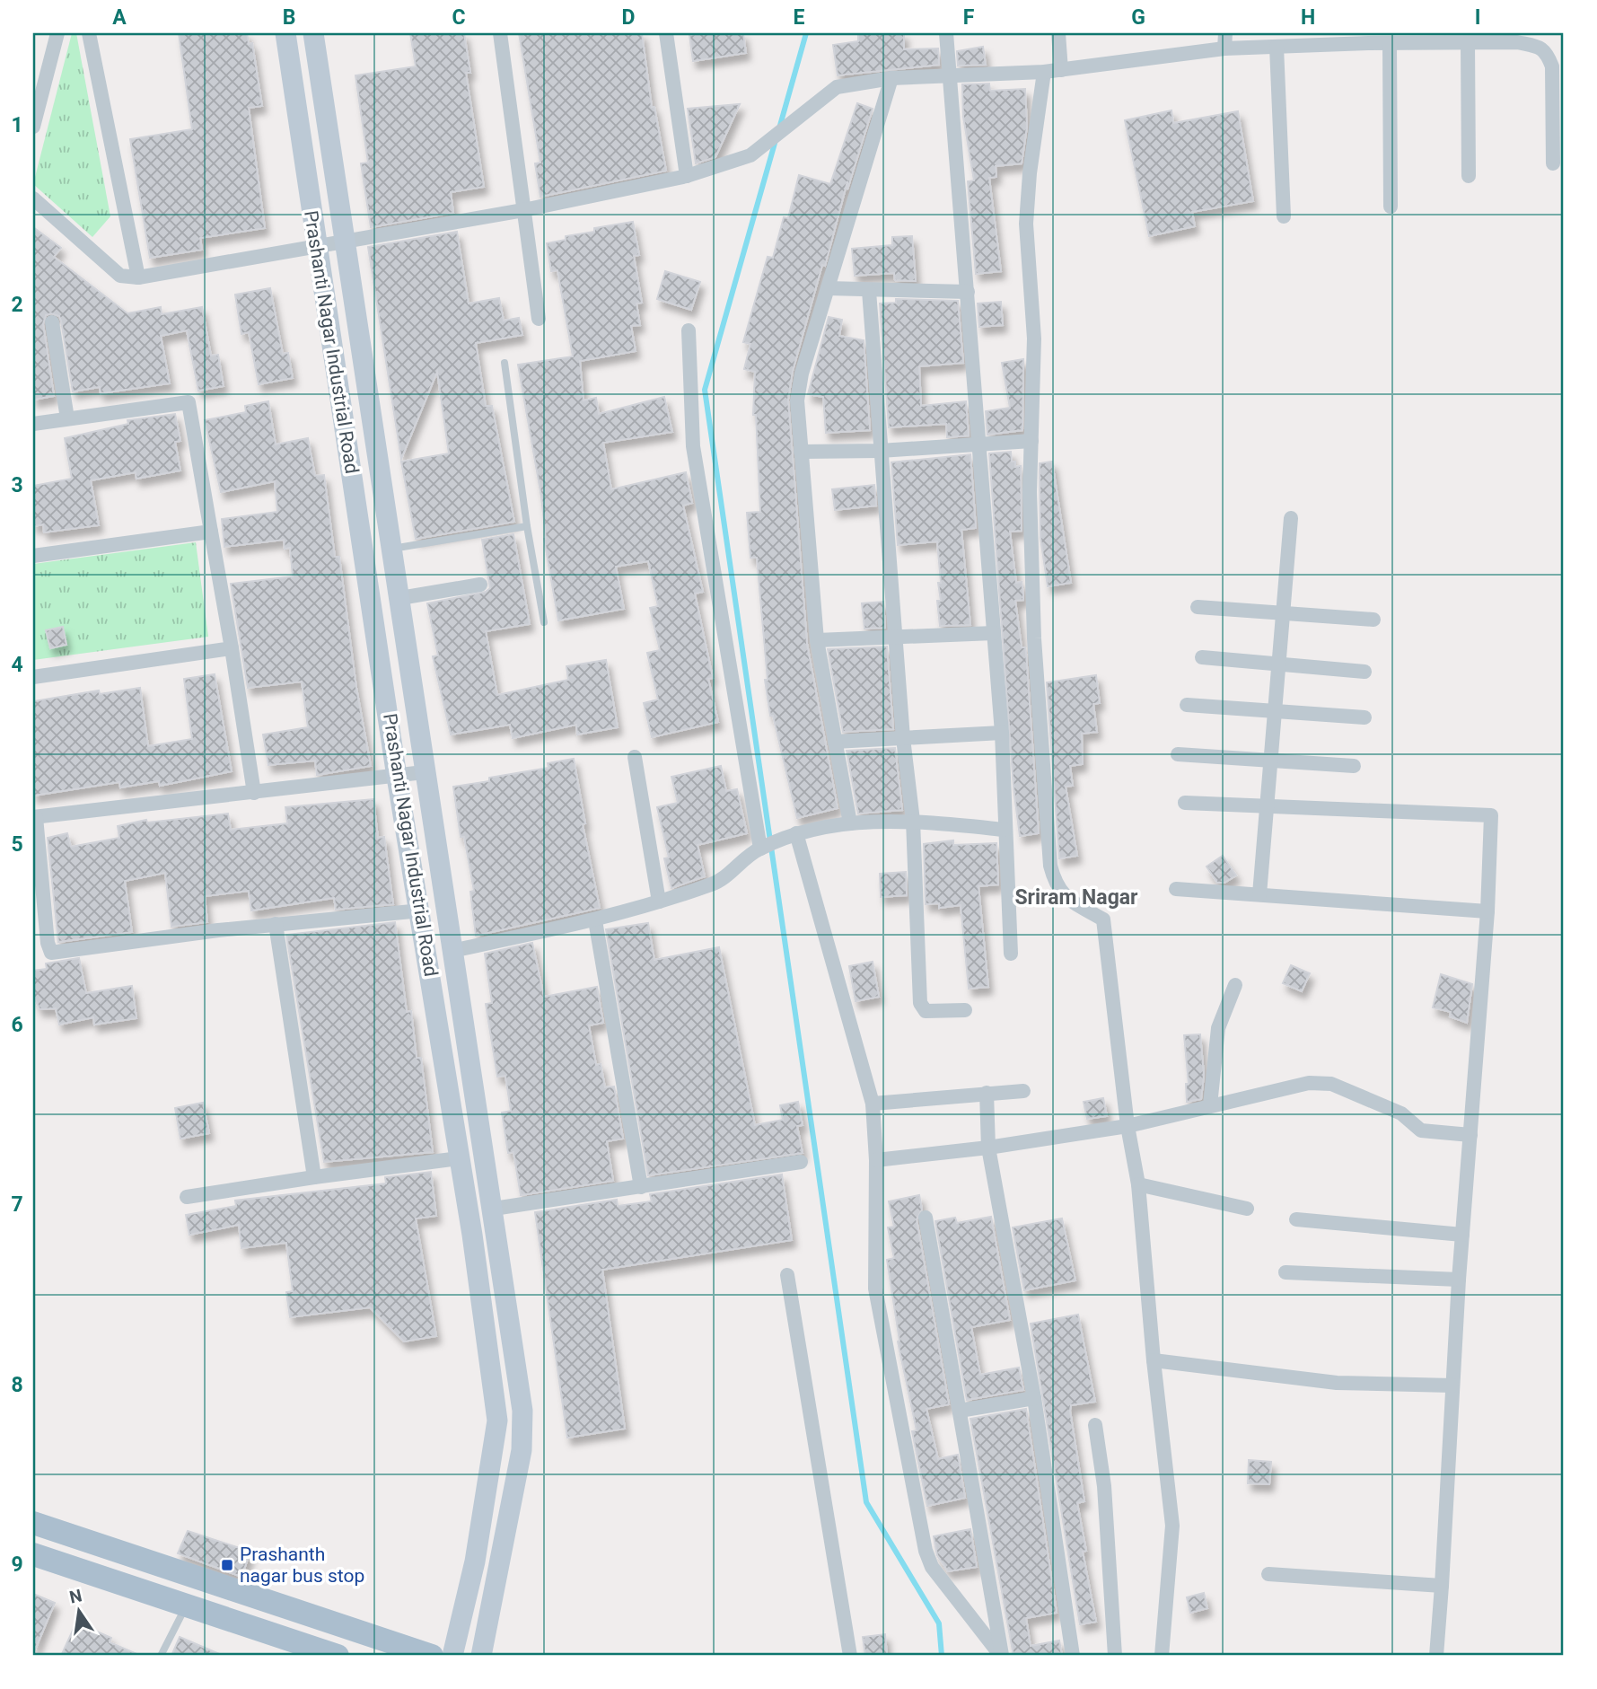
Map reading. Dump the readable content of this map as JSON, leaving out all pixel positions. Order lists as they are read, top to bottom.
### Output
{
  "streets": {
    "street": ["Prashanti Nagar Industrial Road"]
  },
  "districts": ["Sriram Nagar"],
  "places": {
    "transit": ["Prashanth nagar bus stop"]
  },
  "north": "top",
  "grid": {
    "columns": [
      "A",
      "B",
      "C",
      "D",
      "E",
      "F",
      "G",
      "H",
      "I"
    ],
    "rows": [
      "1",
      "2",
      "3",
      "4",
      "5",
      "6",
      "7",
      "8",
      "9"
    ]
  }
}
